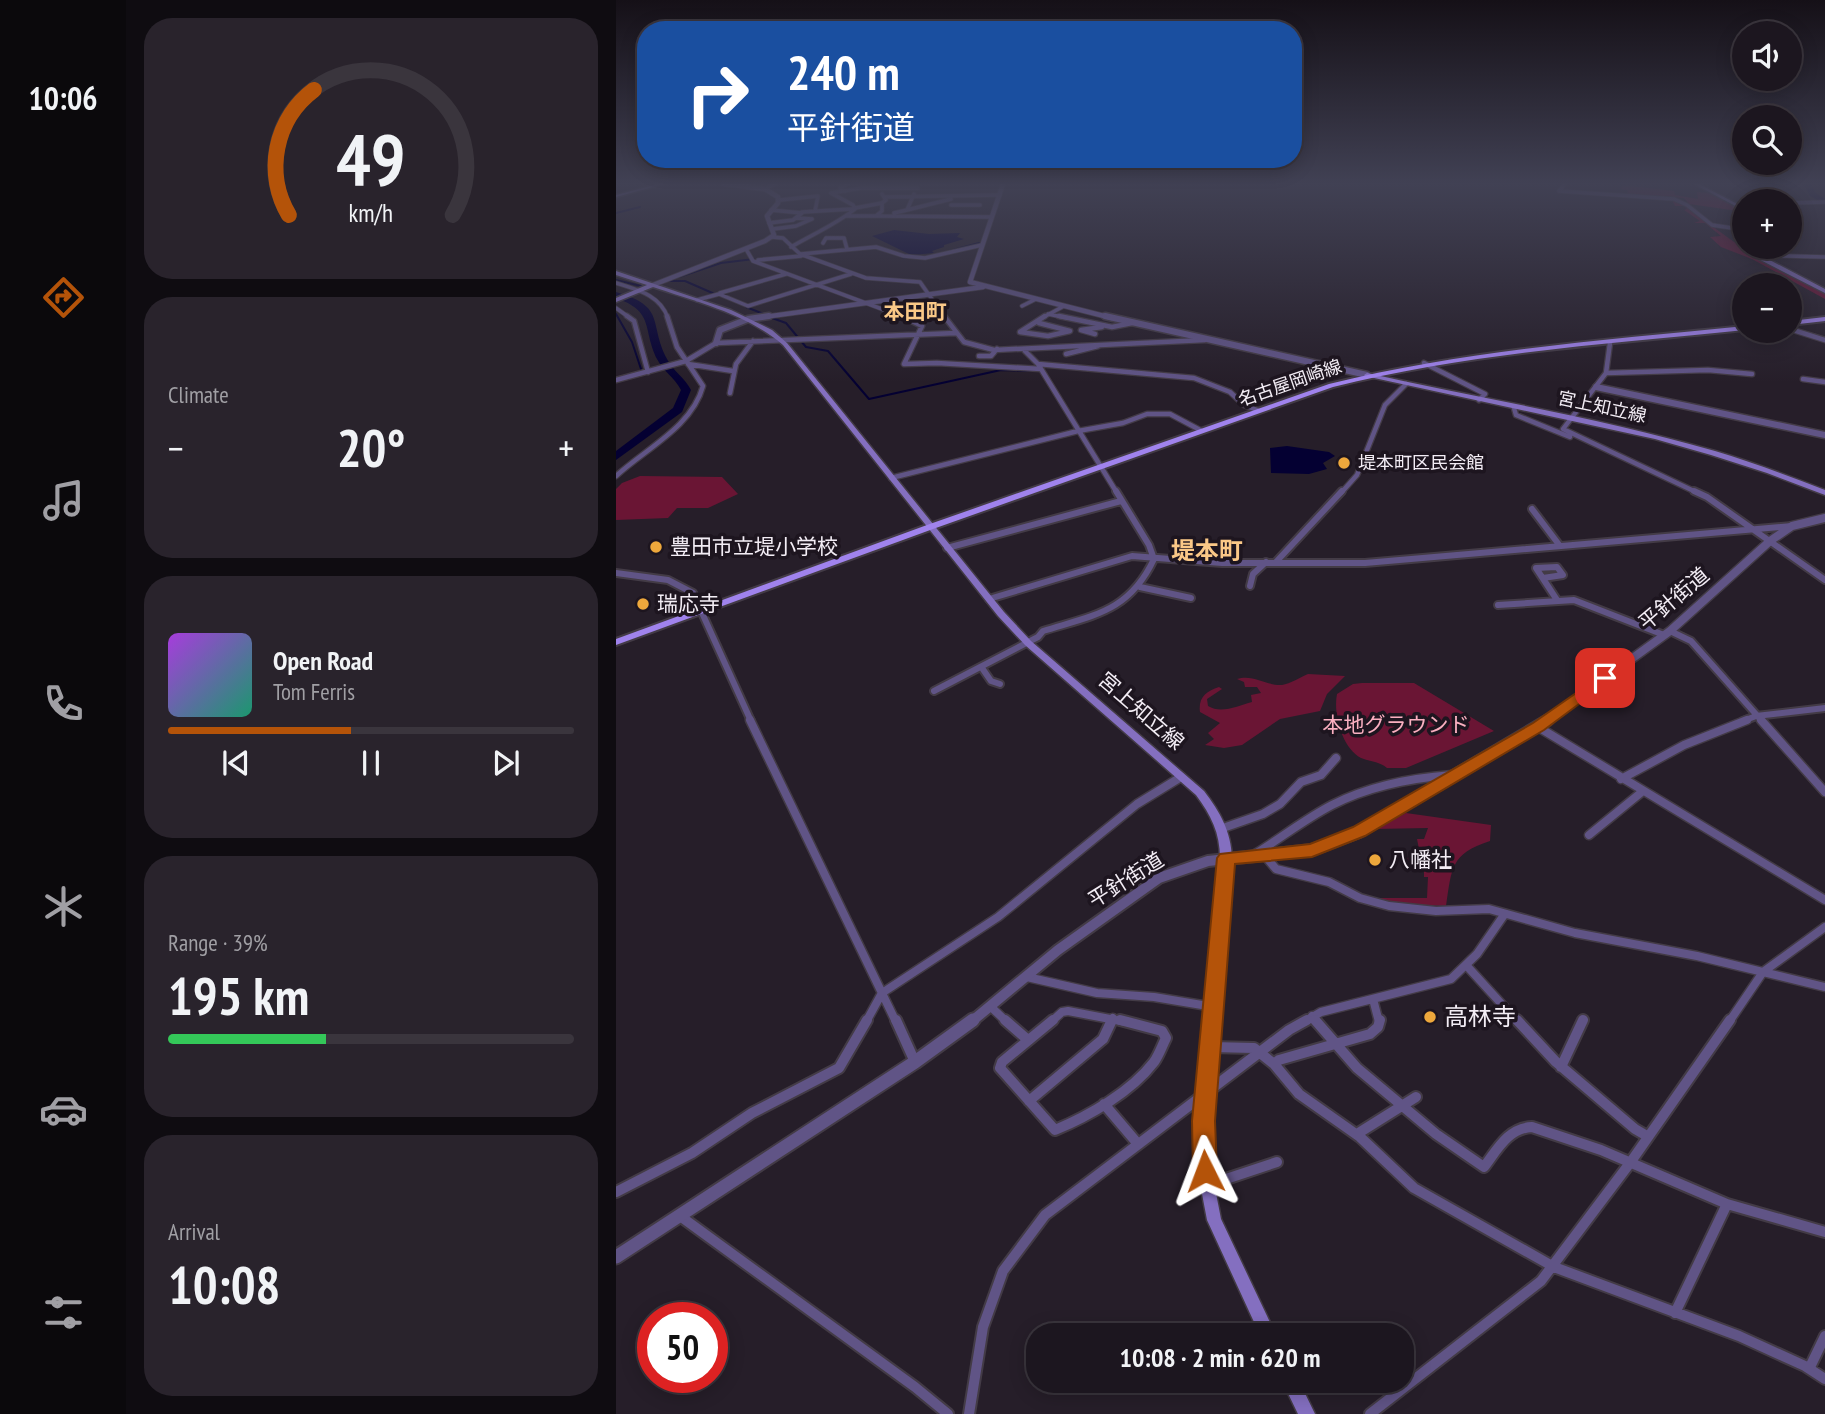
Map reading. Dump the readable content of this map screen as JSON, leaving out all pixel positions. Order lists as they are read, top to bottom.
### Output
{
  "streets": {
    "main road": ["名古屋岡崎線", "宮上知立線"],
    "street": ["平針街道"]
  },
  "crossings": [
    ["名古屋岡崎線", "宮上知立線"],
    ["宮上知立線", "平針街道"]
  ],
  "districts": ["本田町", "堤本町"],
  "parks": ["本地グラウンド"],
  "places": [
    "堤本町区民会館",
    "豊田市立堤小学校",
    "瑞応寺",
    "八幡社",
    "高林寺"
  ],
  "page": {
    "tabs": "10:06",
    "map_buttons": ["+", "−"],
    "turn": ["240 m", "平針街道"],
    "tile": [
      "Climate",
      ["Range · 39%", "195 km"],
      ["Arrival", "10:08"]
    ],
    "heat": ["−", "20°", "+"],
    "song": ["Open Road", "Tom Ferris"],
    "limit": "50",
    "trip": "10:08 · 2 min · 620 m",
    "gauge": ["49", "km/h"]
  }
}
